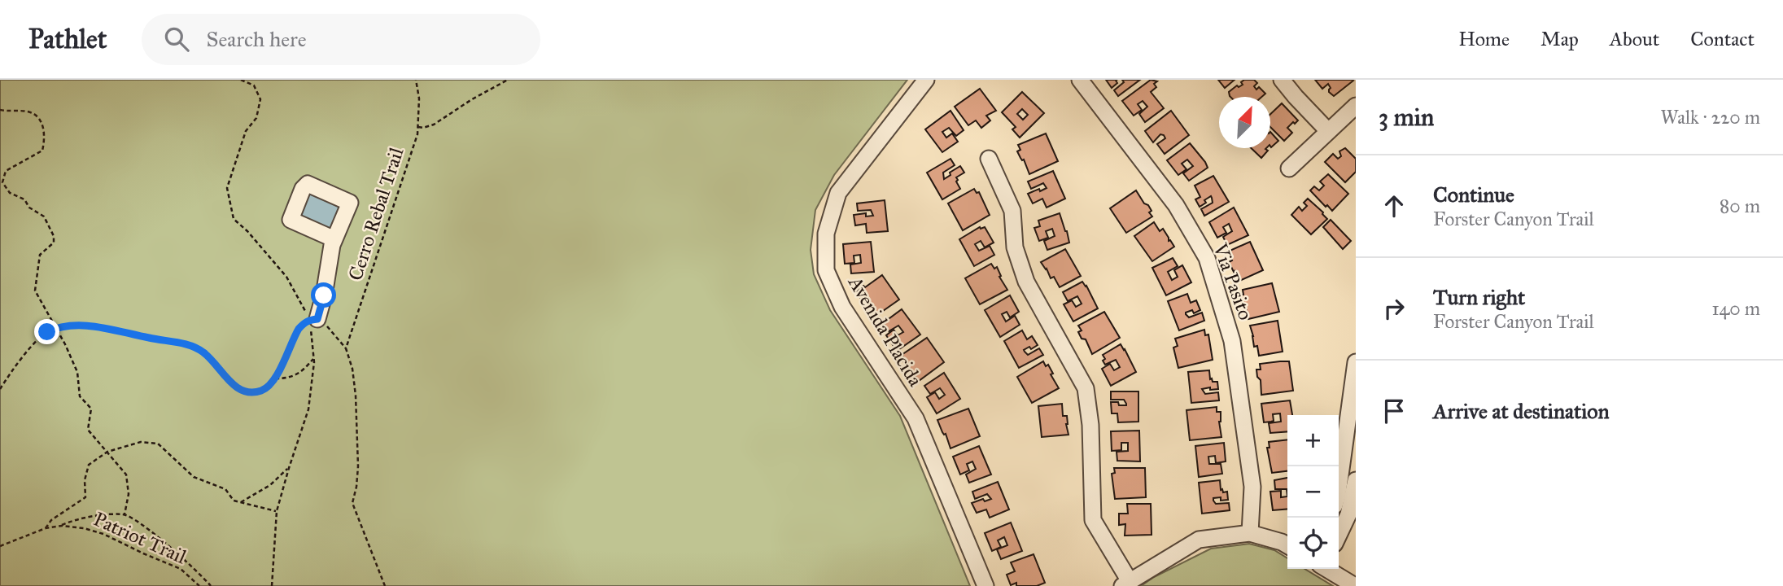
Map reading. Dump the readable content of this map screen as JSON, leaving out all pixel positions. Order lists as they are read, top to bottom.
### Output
{
  "streets": {
    "street": ["Via Pasito", "Avenida Placida"],
    "path": ["Cerro Rebal Trail", "Patriot Trail"]
  },
  "north": "top right",
  "page": {
    "header": "Pathlet",
    "search": "Search here",
    "nav": [
      "Home",
      "Map",
      "About",
      "Contact"
    ],
    "heading": ["3 min", "Walk · 220 m"],
    "list": [
      ["Continue", "Forster Canyon Trail", "80 m"],
      ["Turn right", "Forster Canyon Trail", "140 m"],
      "Arrive at destination"
    ],
    "map_buttons": ["+", "−"]
  }
}
